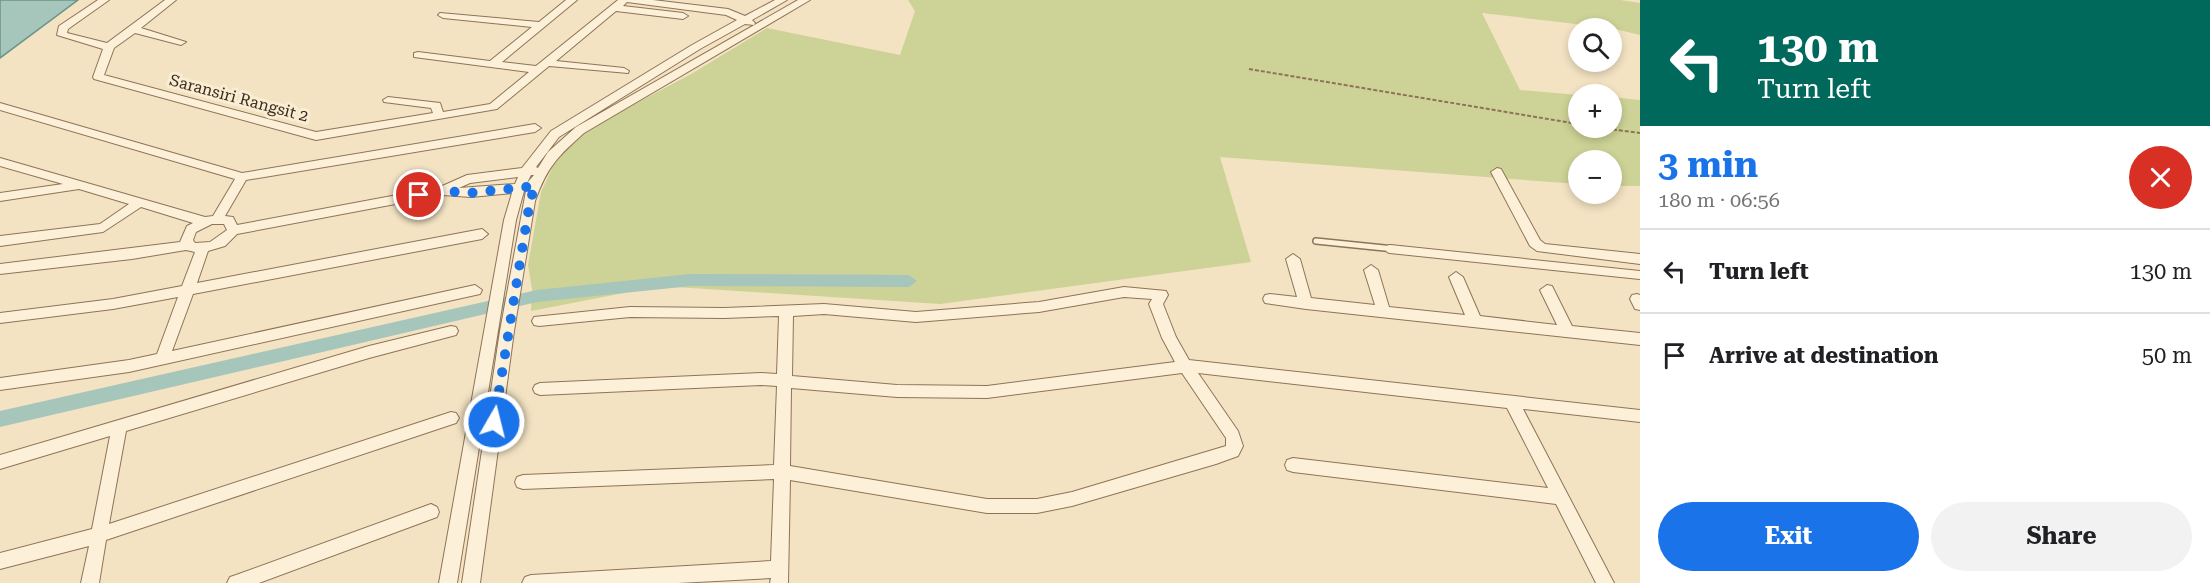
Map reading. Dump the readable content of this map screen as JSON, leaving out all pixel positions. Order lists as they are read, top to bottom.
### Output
{
  "streets": {
    "street": ["Saransiri Rangsit 2"]
  },
  "page": {
    "turn": ["130 m", "Turn left"],
    "map_buttons": ["+", "−"],
    "heading": ["3 min", "180 m · 06:56"],
    "list": [
      {
        "name": "Turn left",
        "value": "130 m"
      },
      {
        "name": "Arrive at destination",
        "value": "50 m"
      }
    ],
    "buttons": ["Exit", "Share"]
  }
}
